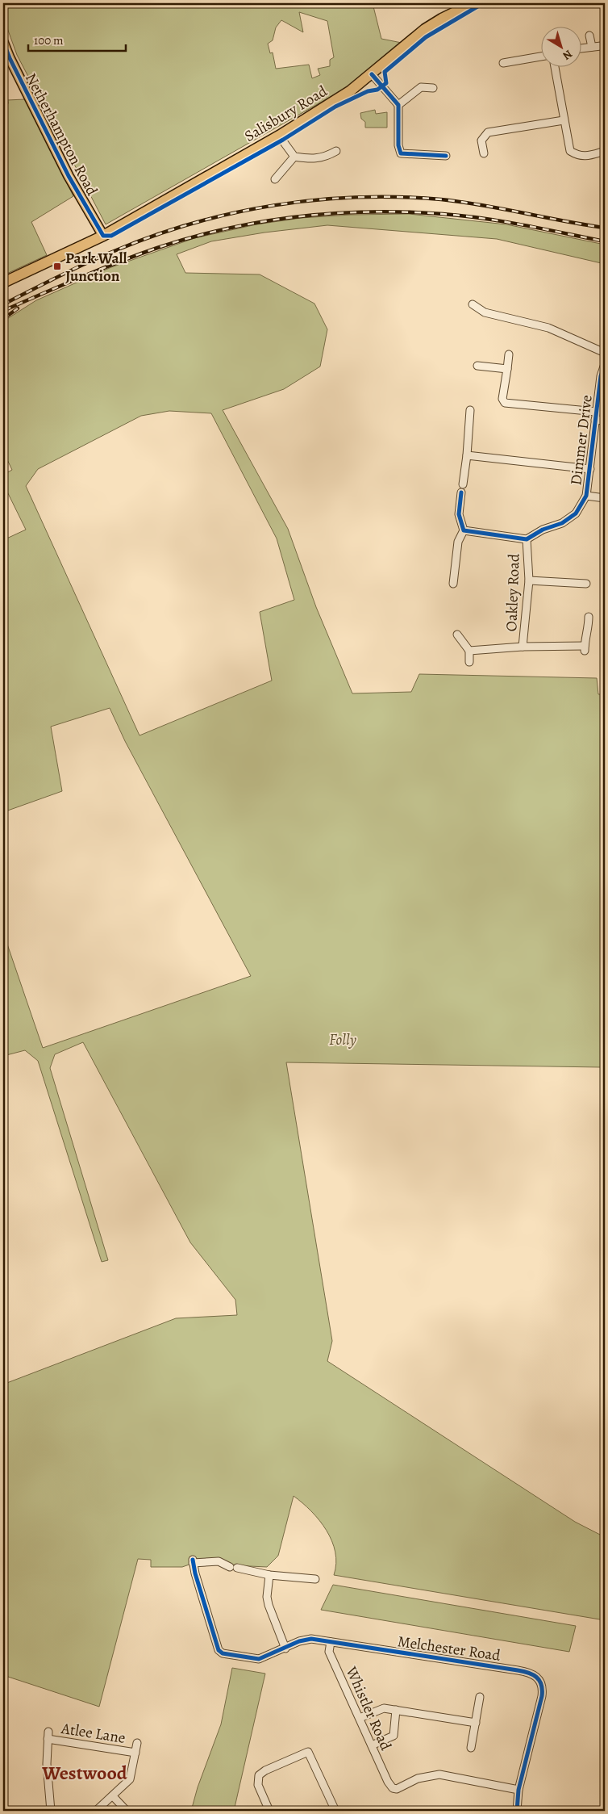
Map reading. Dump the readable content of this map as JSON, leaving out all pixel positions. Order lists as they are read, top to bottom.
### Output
{
  "streets": {
    "highway": ["Salisbury Road"],
    "main road": ["Netherhampton Road"],
    "street": [
      "Dimmer Drive",
      "Oakley Road",
      "Melchester Road",
      "Whistler Road",
      "Atlee Lane"
    ]
  },
  "crossings": [
    ["Salisbury Road", "Netherhampton Road"],
    ["Dimmer Drive", "Oakley Road"],
    ["Melchester Road", "Whistler Road"]
  ],
  "districts": ["Westwood"],
  "parks": ["Folly"],
  "places": {
    "transit": ["Park Wall Junction"]
  },
  "scale_bar": "100 m",
  "north": "bottom right"
}
